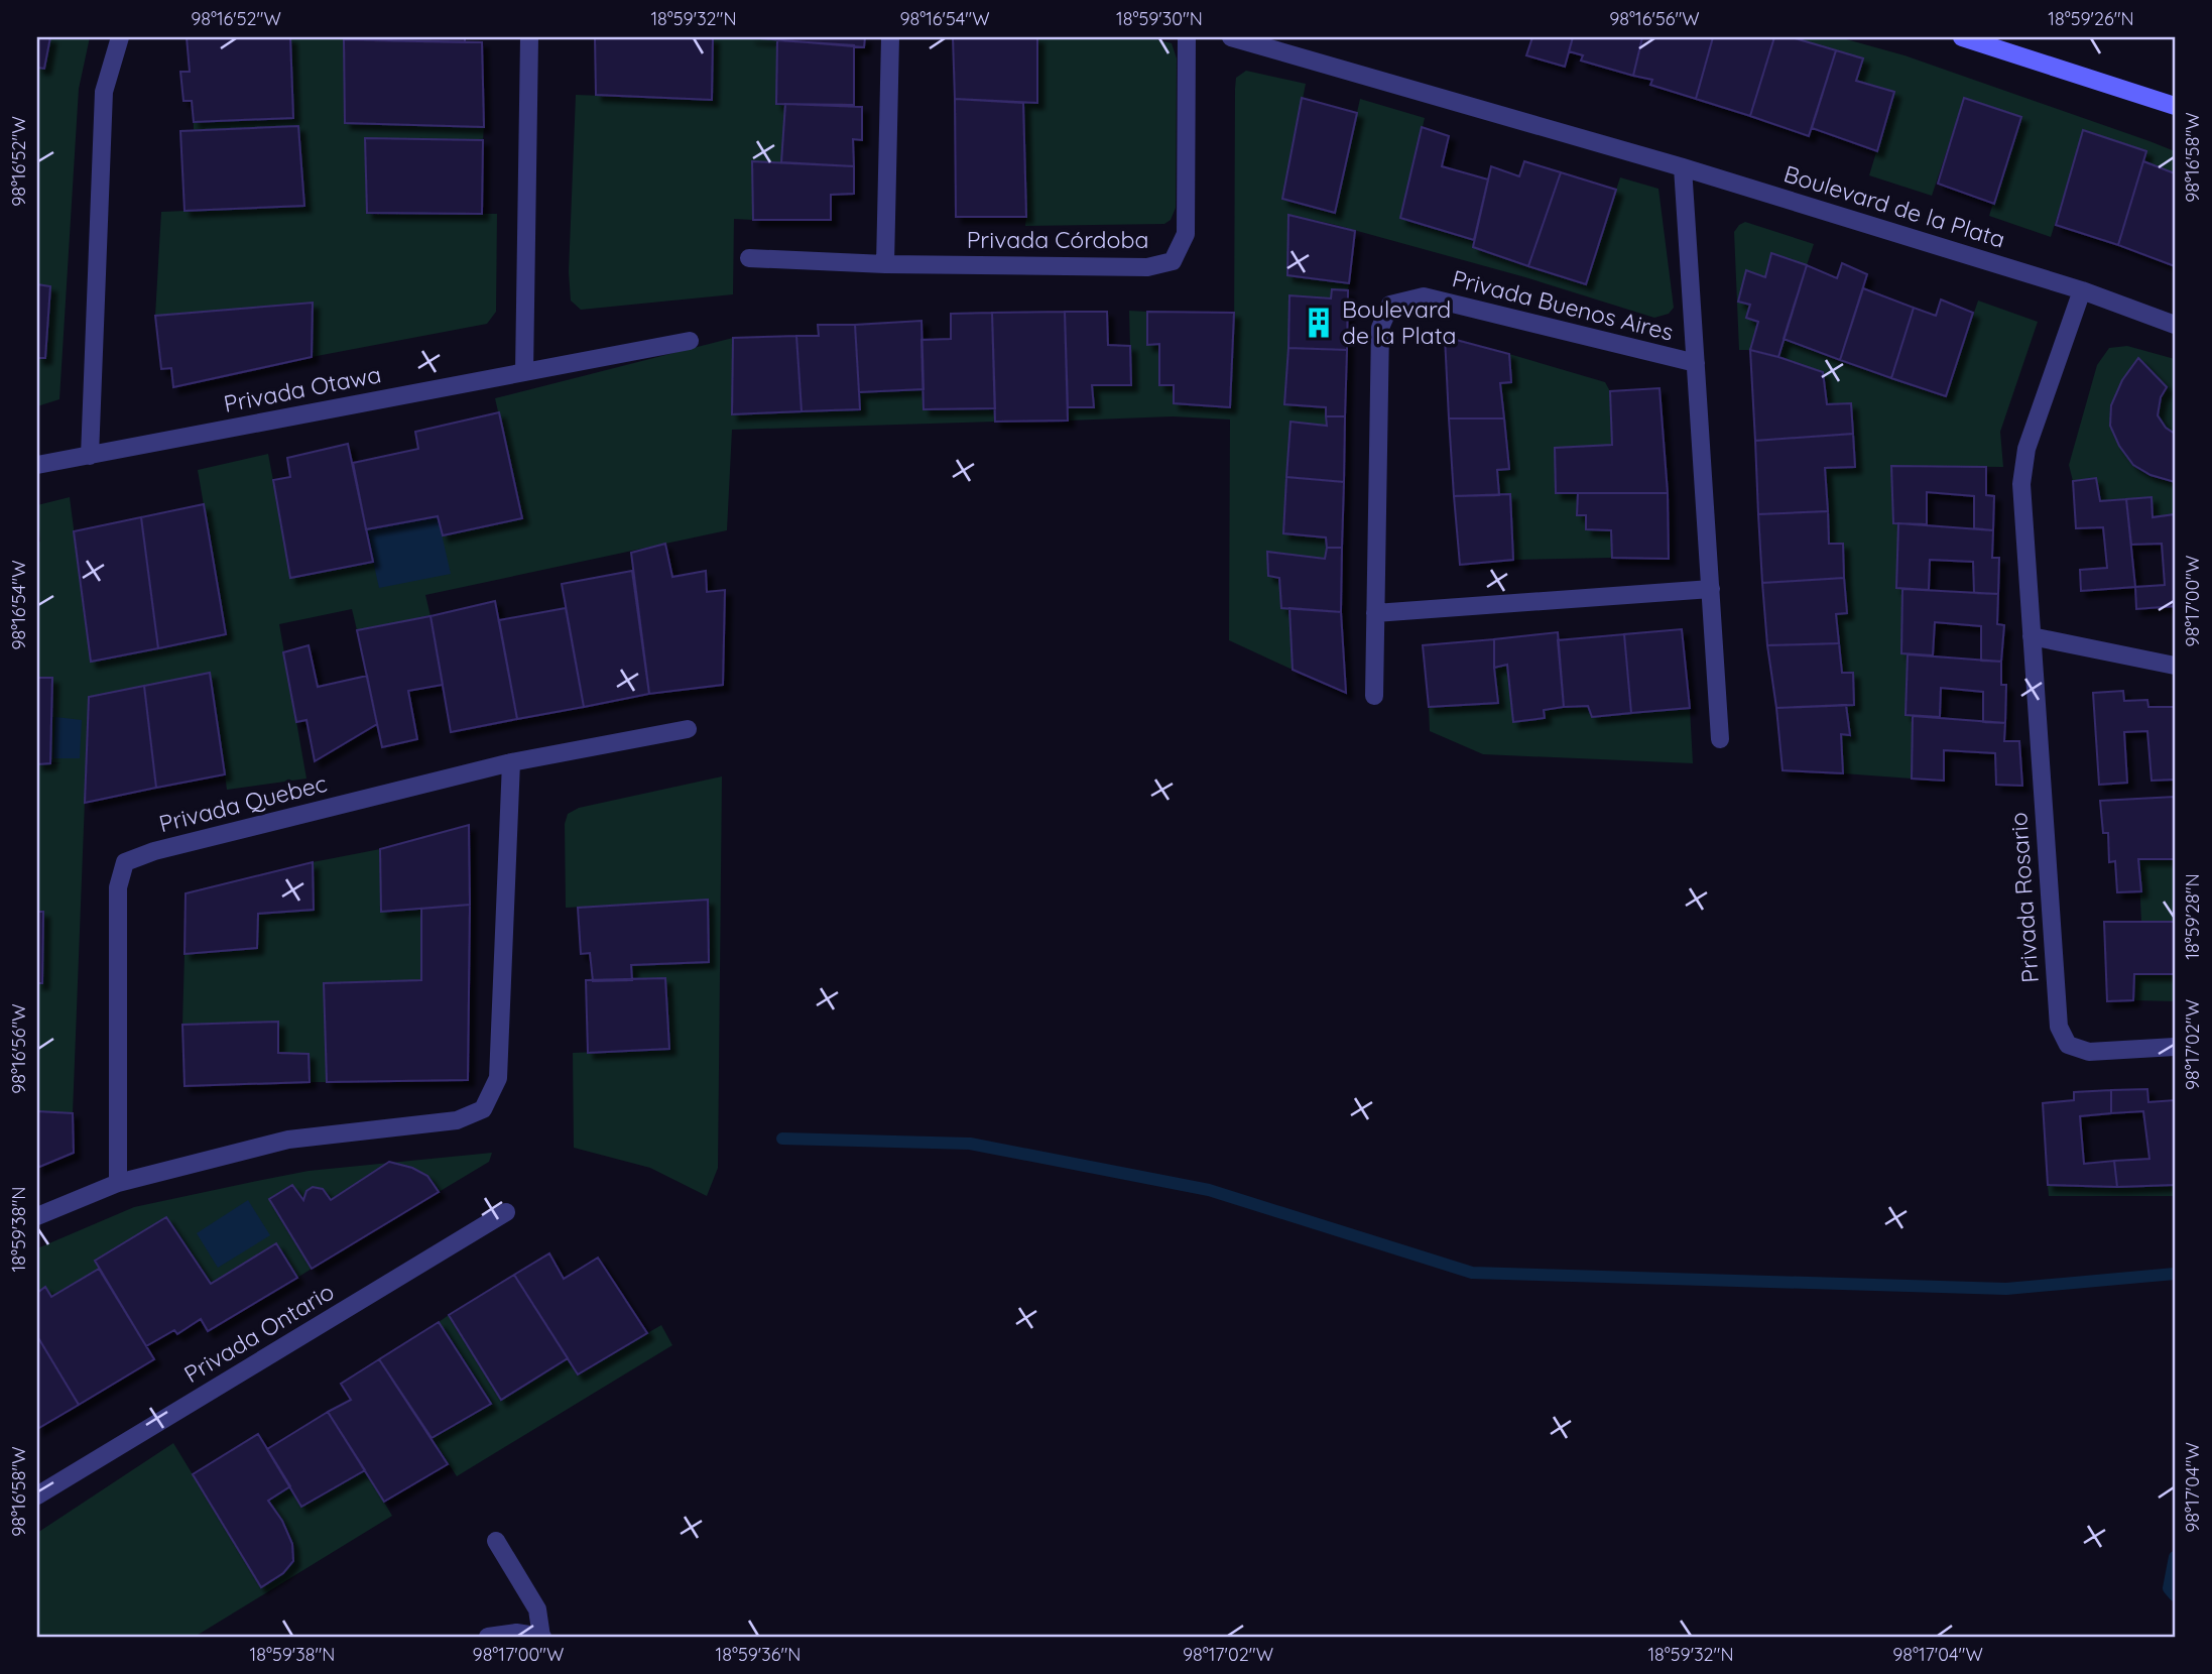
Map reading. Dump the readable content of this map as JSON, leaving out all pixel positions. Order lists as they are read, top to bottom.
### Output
{
  "streets": {
    "street": [
      "Boulevard de la Plata",
      "Privada Córdoba",
      "Privada Buenos Aires",
      "Privada Otawa",
      "Privada Quebec",
      "Privada Rosario",
      "Privada Ontario"
    ]
  },
  "crossings": [
    ["Boulevard de la Plata", "Privada Buenos Aires"],
    ["Boulevard de la Plata", "Privada Rosario"]
  ],
  "places": {
    "building": ["Boulevard de la Plata"]
  },
  "coordinates": [
    "98°16'52\"W",
    "18°59'32\"N",
    "98°16'54\"W",
    "18°59'30\"N",
    "98°16'56\"W",
    "18°59'26\"N",
    "98°16'58\"W",
    "98°17'00\"W",
    "18°59'28\"N",
    "98°17'02\"W",
    "18°59'38\"N",
    "98°17'04\"W",
    "18°59'36\"N"
  ]
}
